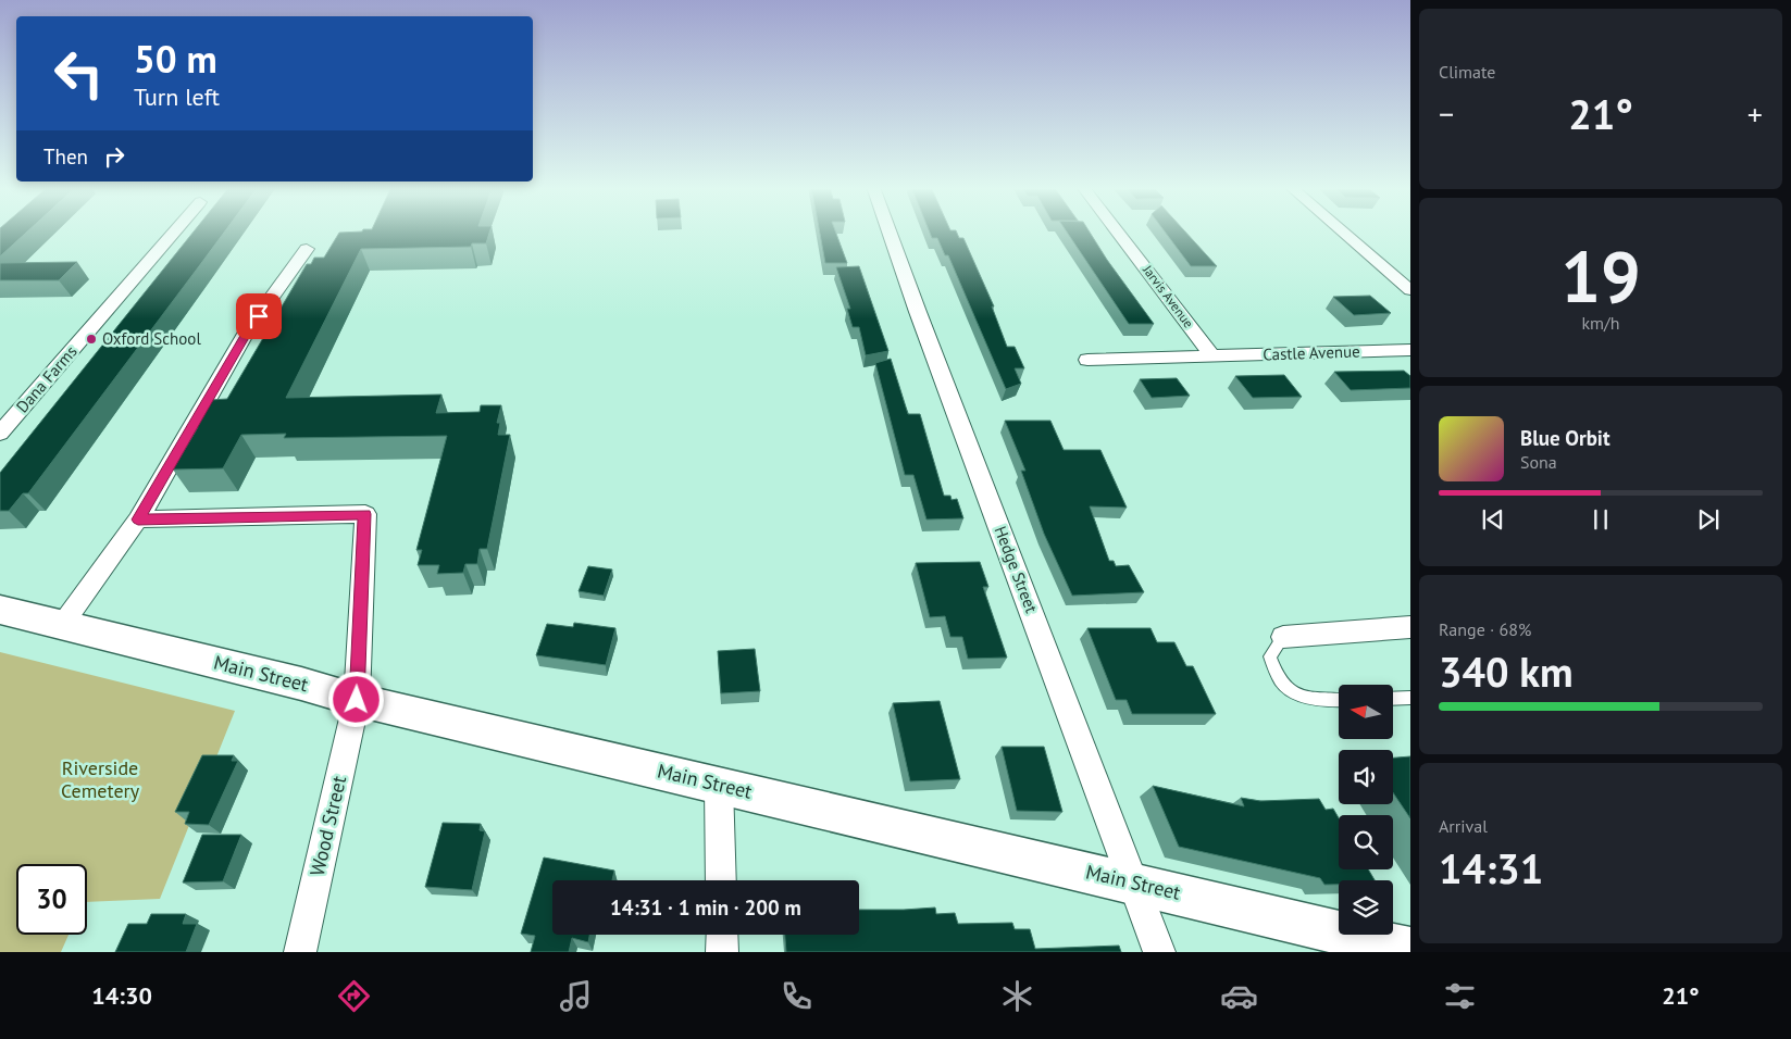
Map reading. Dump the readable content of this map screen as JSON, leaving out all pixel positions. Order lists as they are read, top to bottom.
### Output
{
  "streets": {
    "main road": ["Main Street"],
    "street": [
      "Jarvis Avenue",
      "Castle Avenue",
      "Dana Farms",
      "Hedge Street",
      "Wood Street"
    ]
  },
  "crossings": [
    ["Jarvis Avenue", "Castle Avenue"],
    ["Hedge Street", "Main Street"],
    ["Main Street", "Wood Street"]
  ],
  "parks": ["Riverside Cemetery"],
  "places": ["Oxford School"],
  "north": "left",
  "page": {
    "tile": [
      "Climate",
      ["19", "km/h"],
      ["Range · 68%", "340 km"],
      ["Arrival", "14:31"]
    ],
    "turn": ["50 m", "Turn left"],
    "heat": ["−", "21°", "+"],
    "then": "Then",
    "song": ["Blue Orbit", "Sona"],
    "limit": "30",
    "trip": "14:31 · 1 min · 200 m",
    "tabs": ["14:30", "21°"]
  }
}
